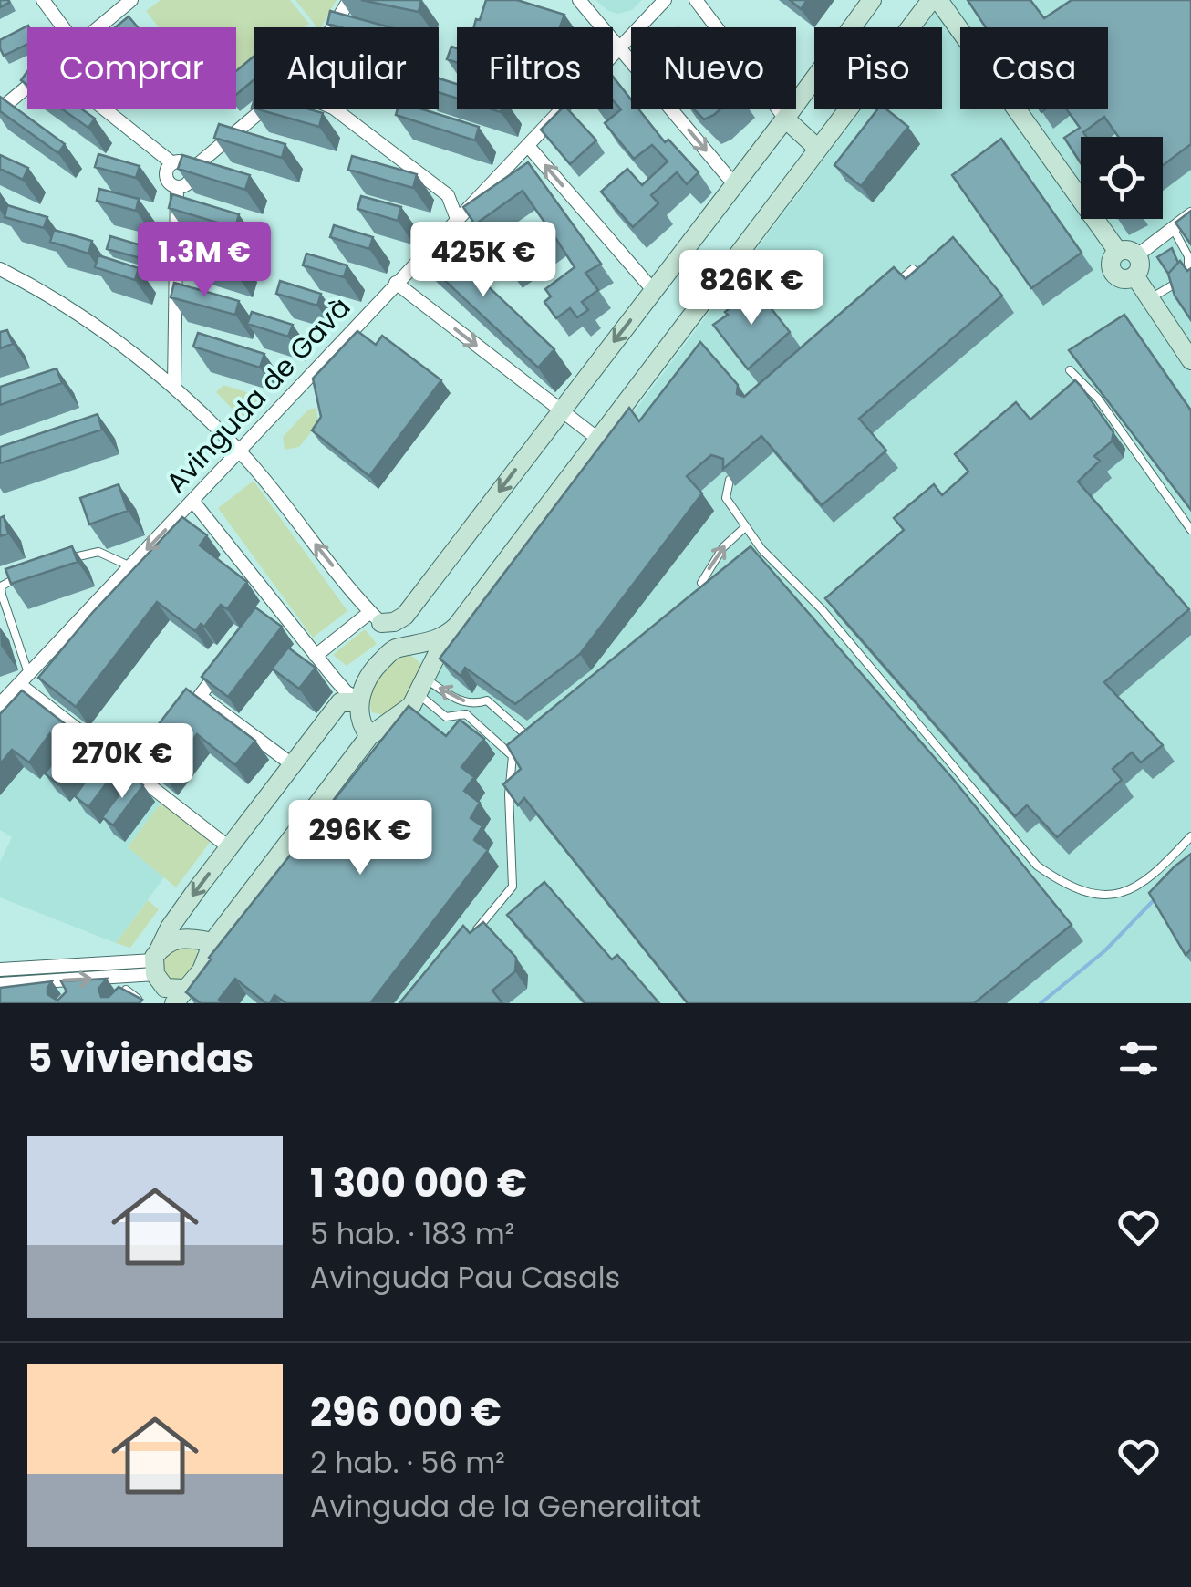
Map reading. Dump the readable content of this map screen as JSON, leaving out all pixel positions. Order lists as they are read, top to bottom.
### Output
{
  "streets": {
    "street": ["Avinguda de Gavà"]
  },
  "page": {
    "chip": [
      "Comprar",
      "Alquilar",
      "Filtros",
      "Nuevo",
      "Piso",
      "Casa"
    ],
    "price": [
      "1.3M €",
      "425K €",
      "826K €",
      "270K €",
      "296K €"
    ],
    "heading": "5 viviendas",
    "list": [
      {
        "name": "1 300 000 €",
        "note": "5 hab. · 183 m² · Avinguda Pau Casals"
      },
      {
        "name": "296 000 €",
        "note": "2 hab. · 56 m² · Avinguda de la Generalitat"
      }
    ]
  }
}
